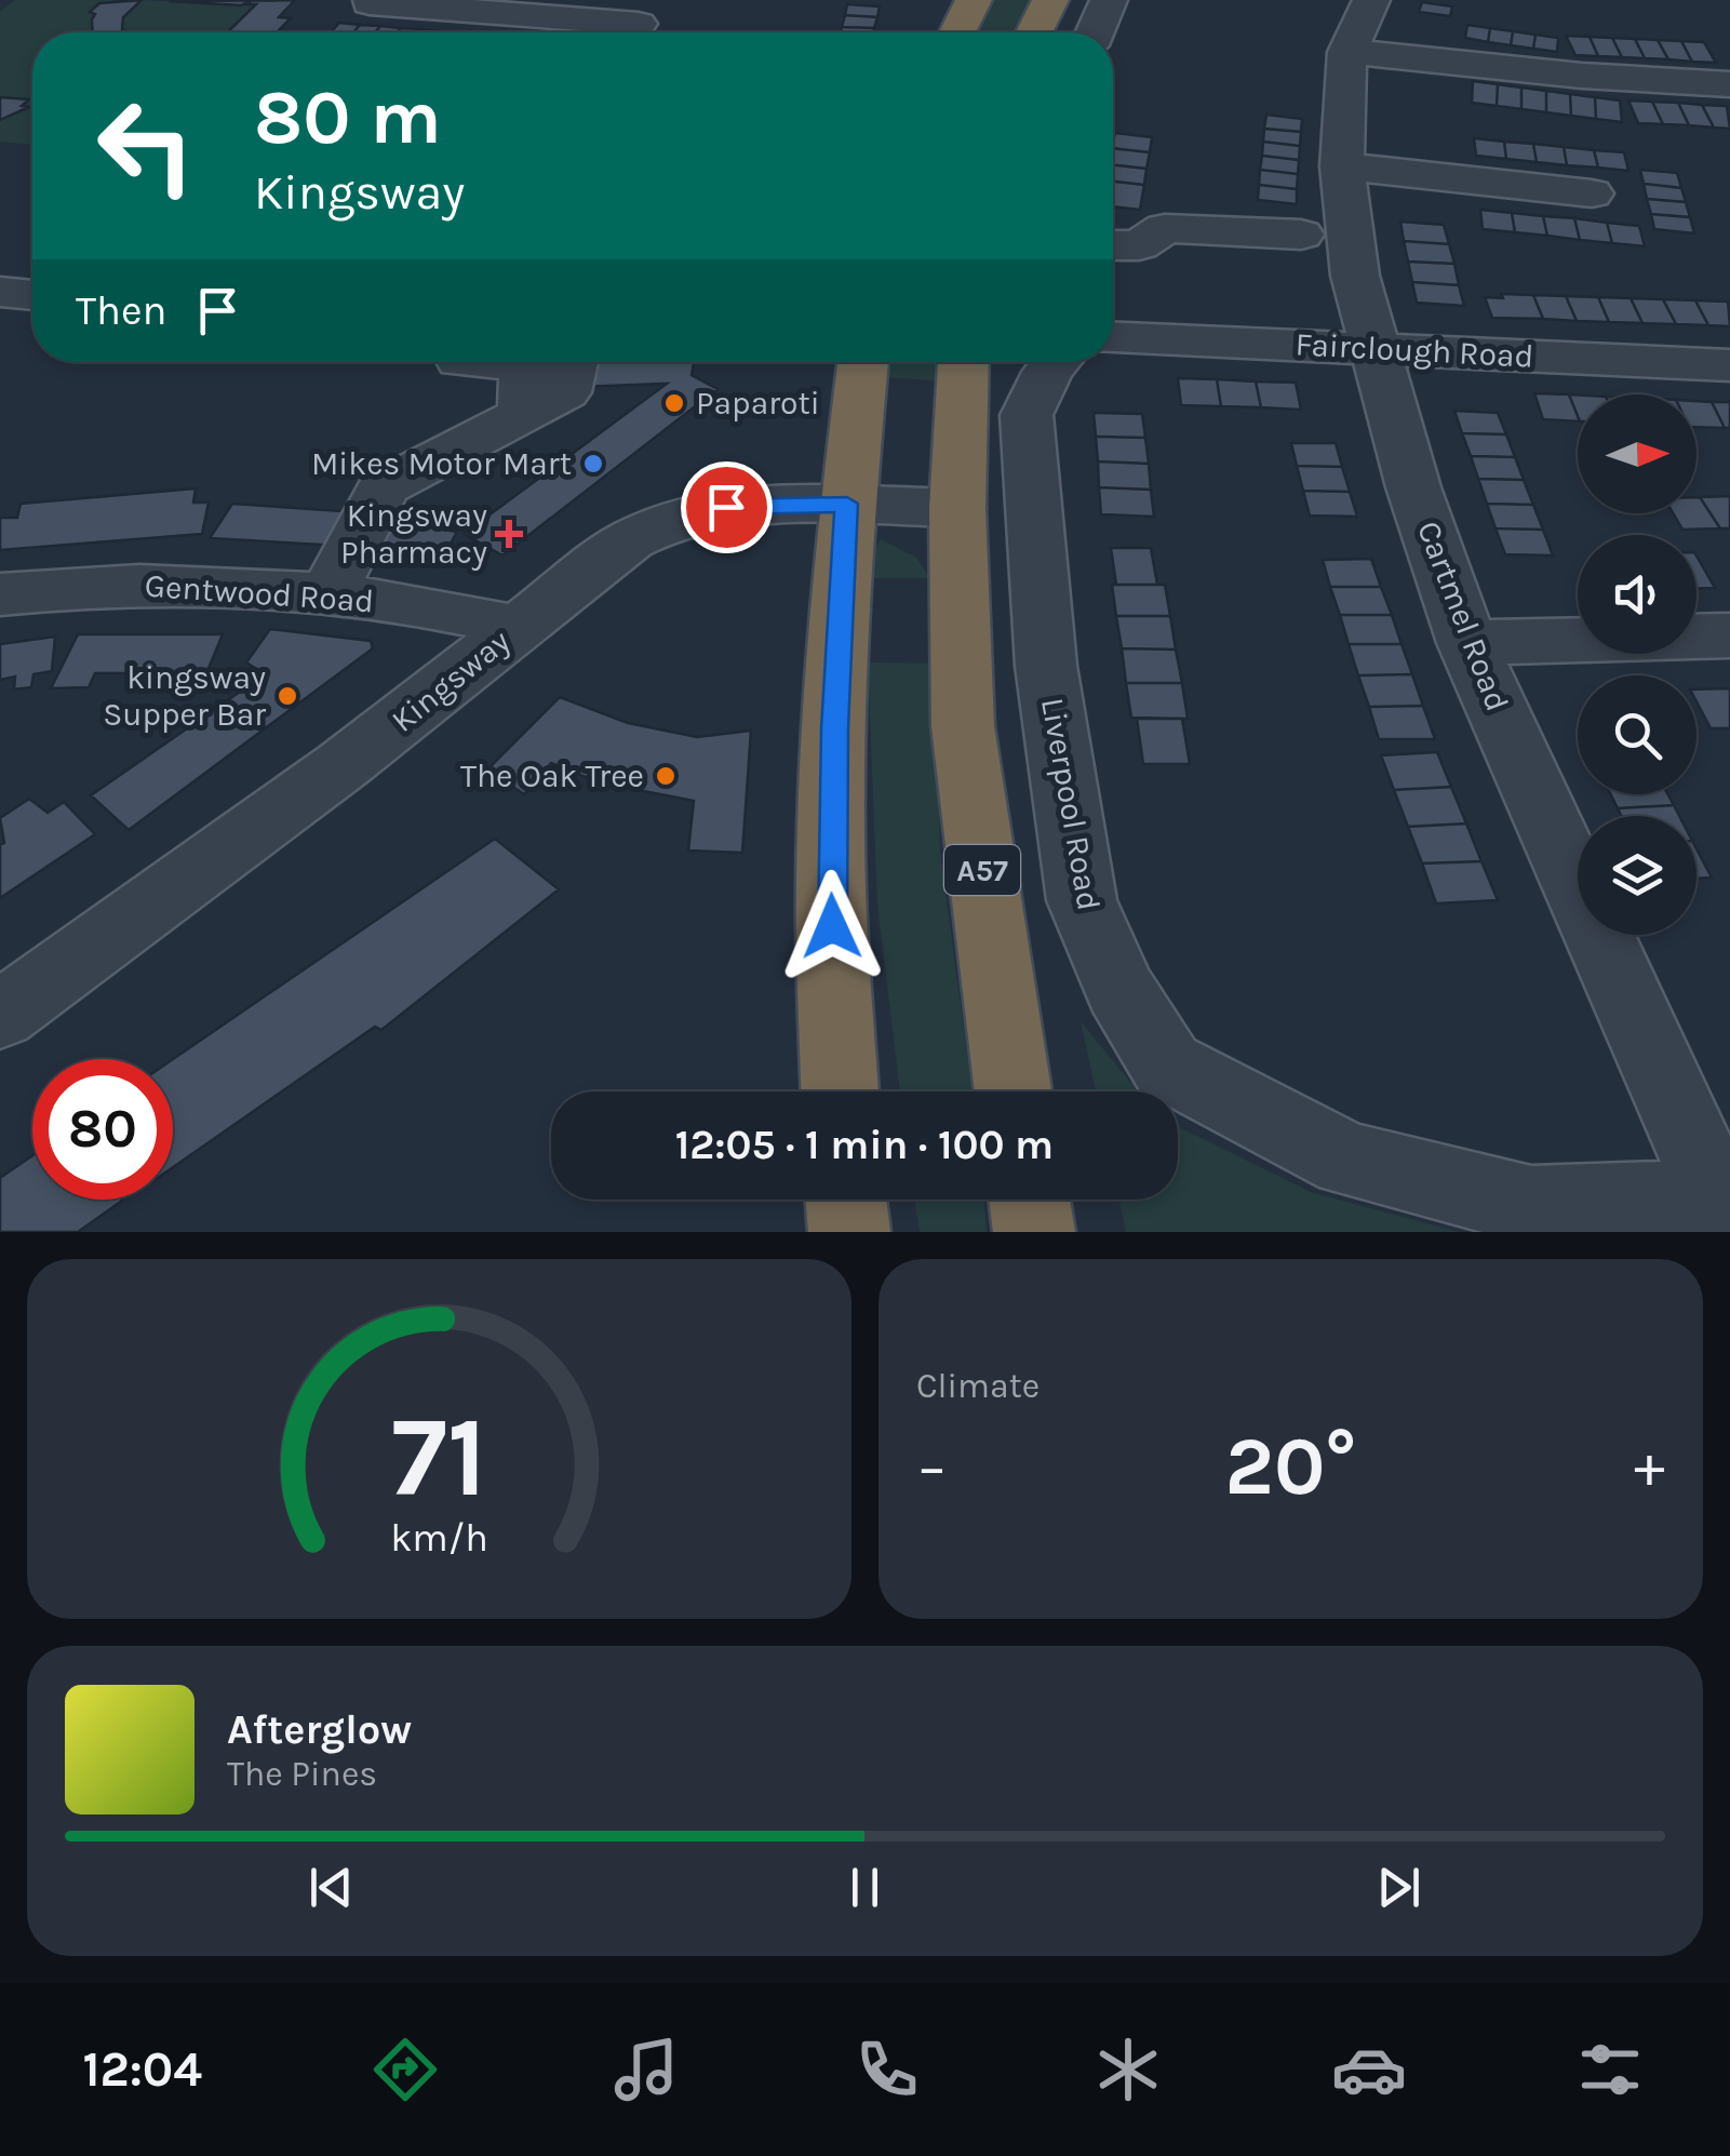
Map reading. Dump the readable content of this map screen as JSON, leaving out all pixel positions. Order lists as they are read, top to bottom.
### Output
{
  "streets": {
    "highway": ["A57"],
    "street": [
      "Fairclough Road",
      "Gentwood Road",
      "Cartmel Road",
      "Kingsway",
      "Liverpool Road"
    ]
  },
  "crossings": [
    ["Fairclough Road", "Cartmel Road"],
    ["Gentwood Road", "Kingsway"],
    ["Cartmel Road", "Liverpool Road"],
    ["Kingsway", "A57"]
  ],
  "places": {
    "other": [
      "Paparoti",
      "Mikes Motor Mart",
      "kingsway Supper Bar",
      "The Oak Tree"
    ],
    "health": ["Kingsway Pharmacy"]
  },
  "north": "right",
  "page": {
    "turn": ["80 m", "Kingsway"],
    "then": "Then",
    "limit": "80",
    "trip": "12:05 · 1 min · 100 m",
    "tile": "Climate",
    "heat": ["−", "20°", "+"],
    "song": ["Afterglow", "The Pines"],
    "tabs": "12:04",
    "gauge": ["71", "km/h"]
  }
}
